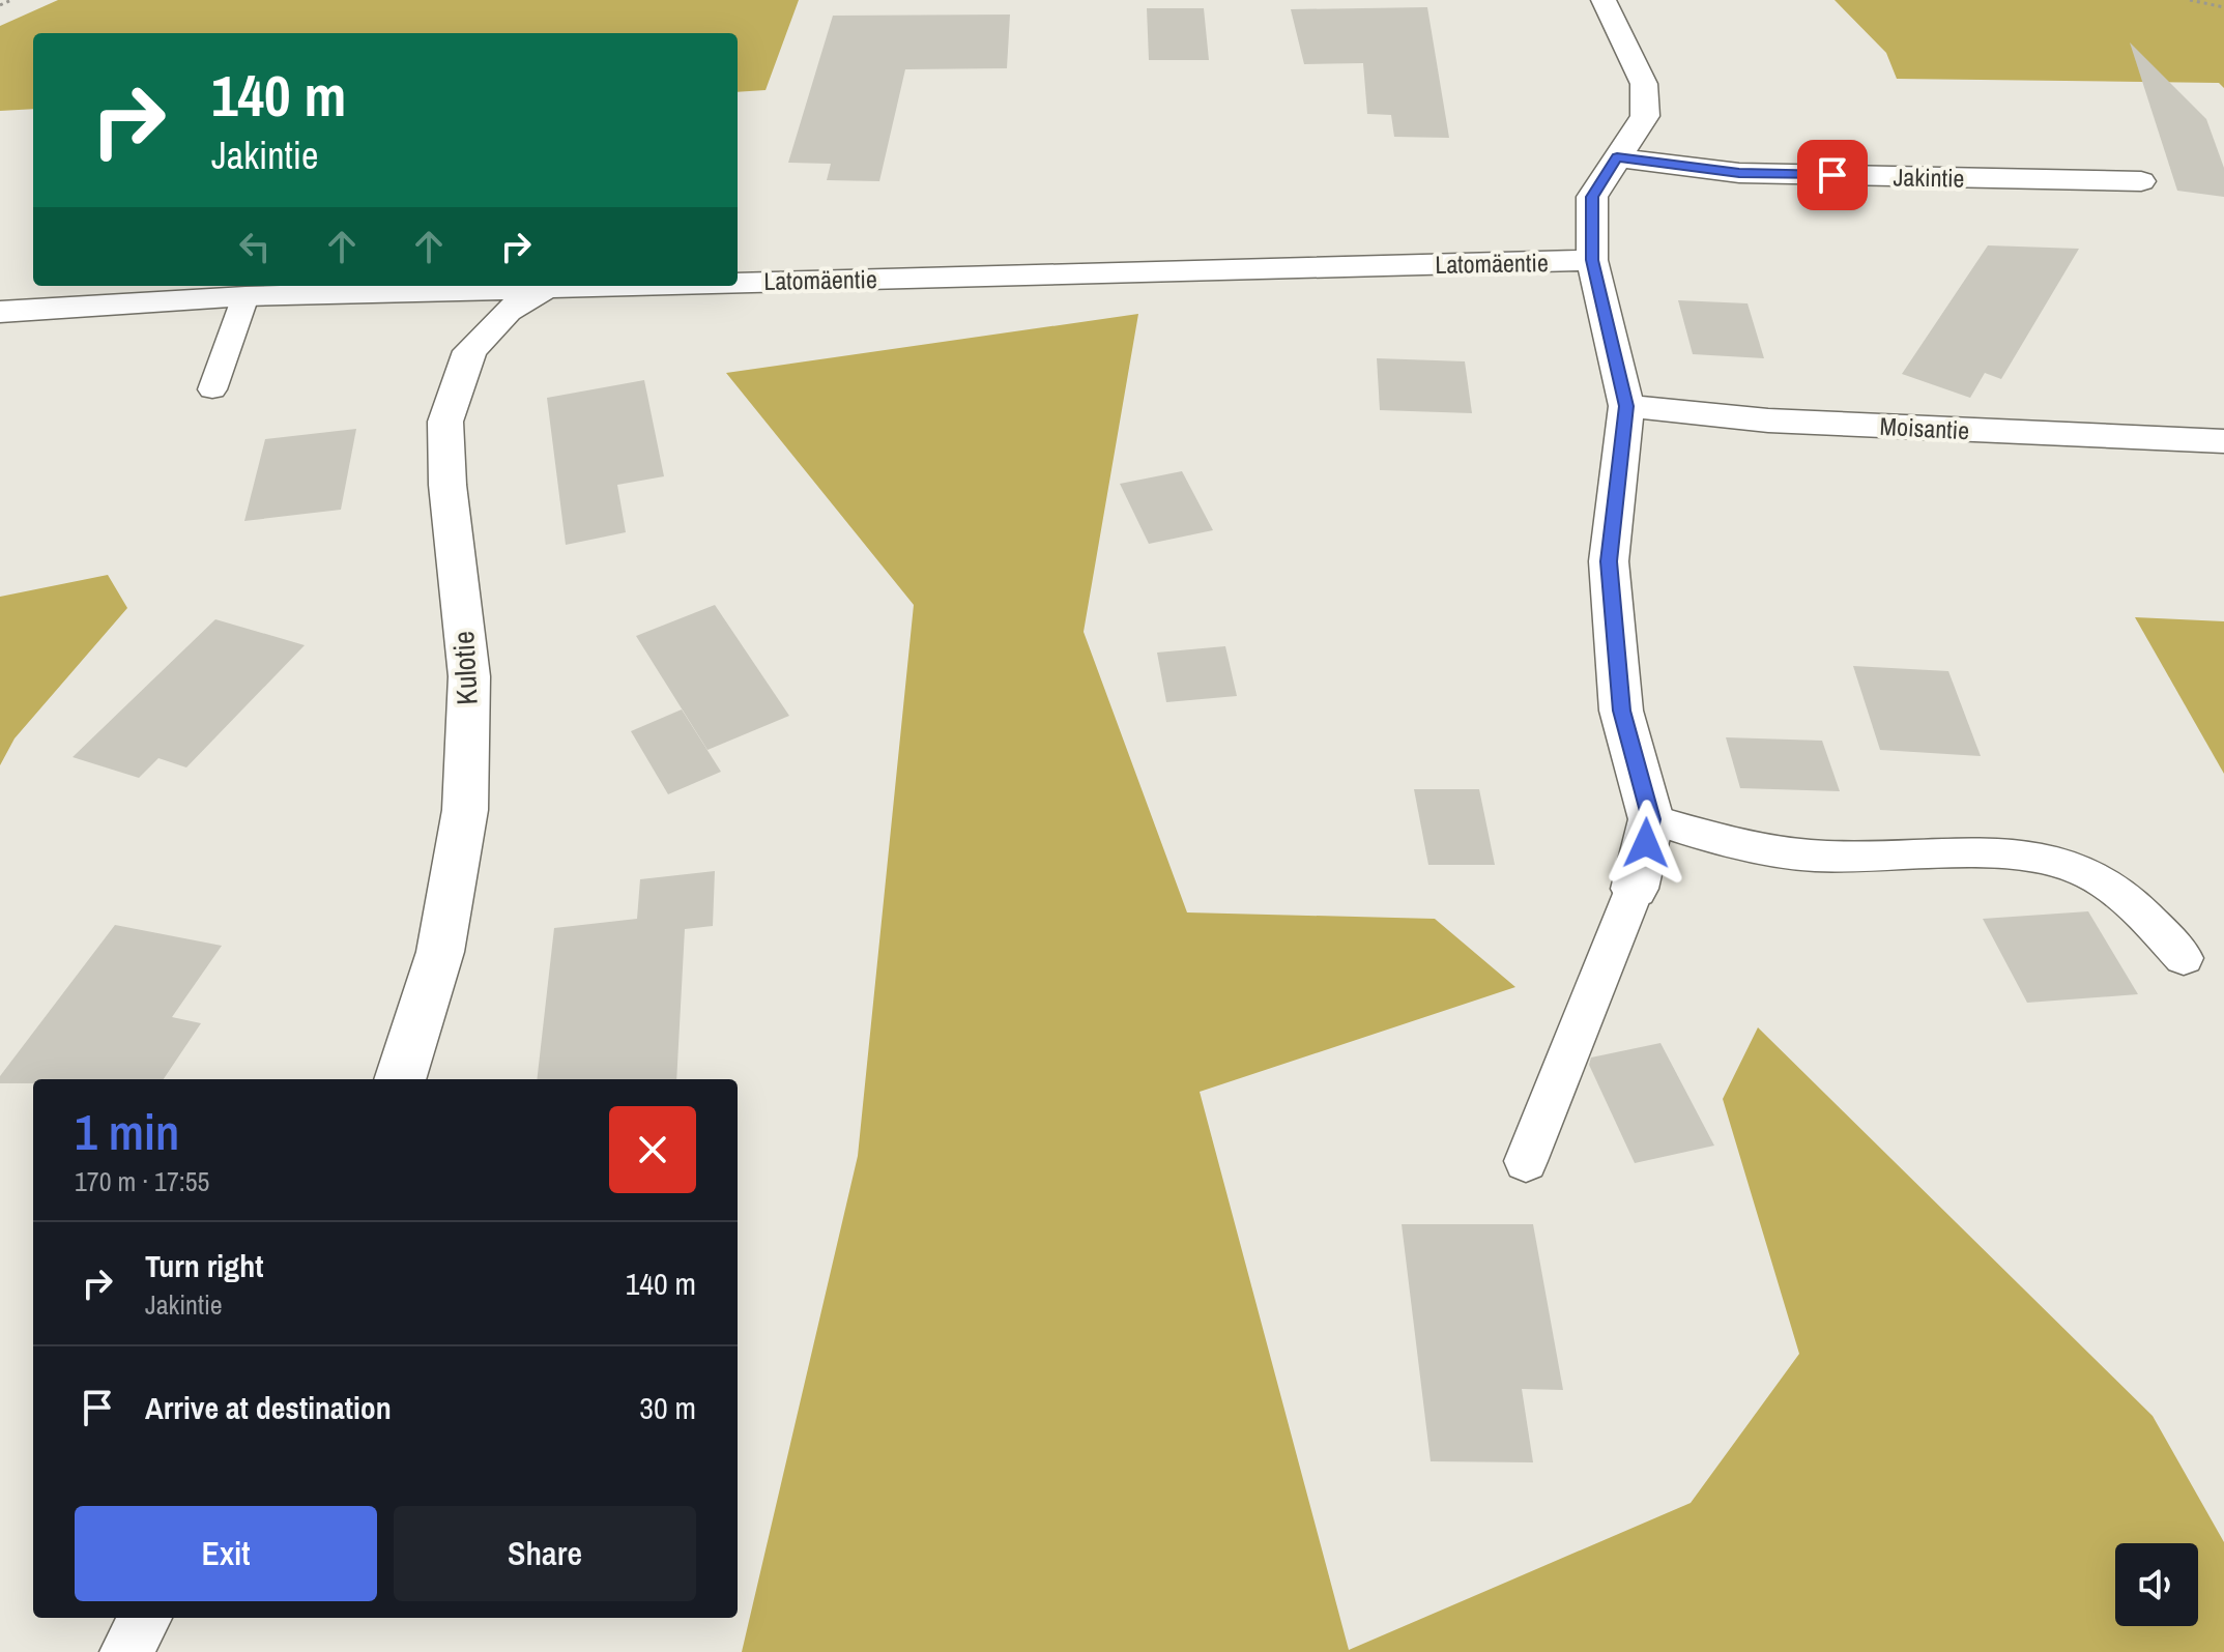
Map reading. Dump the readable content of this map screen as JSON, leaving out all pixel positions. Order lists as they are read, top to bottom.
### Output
{
  "streets": {
    "street": [
      "Jakintie",
      "Latomäentie",
      "Moisantie",
      "Kulotie"
    ]
  },
  "crossings": [
    ["Latomäentie", "Kulotie"]
  ],
  "page": {
    "turn": ["140 m", "Jakintie"],
    "heading": ["1 min", "170 m · 17:55"],
    "list": [
      {
        "name": "Turn right",
        "note": "Jakintie",
        "value": "140 m"
      },
      {
        "name": "Arrive at destination",
        "value": "30 m"
      }
    ],
    "buttons": ["Exit", "Share"]
  }
}
